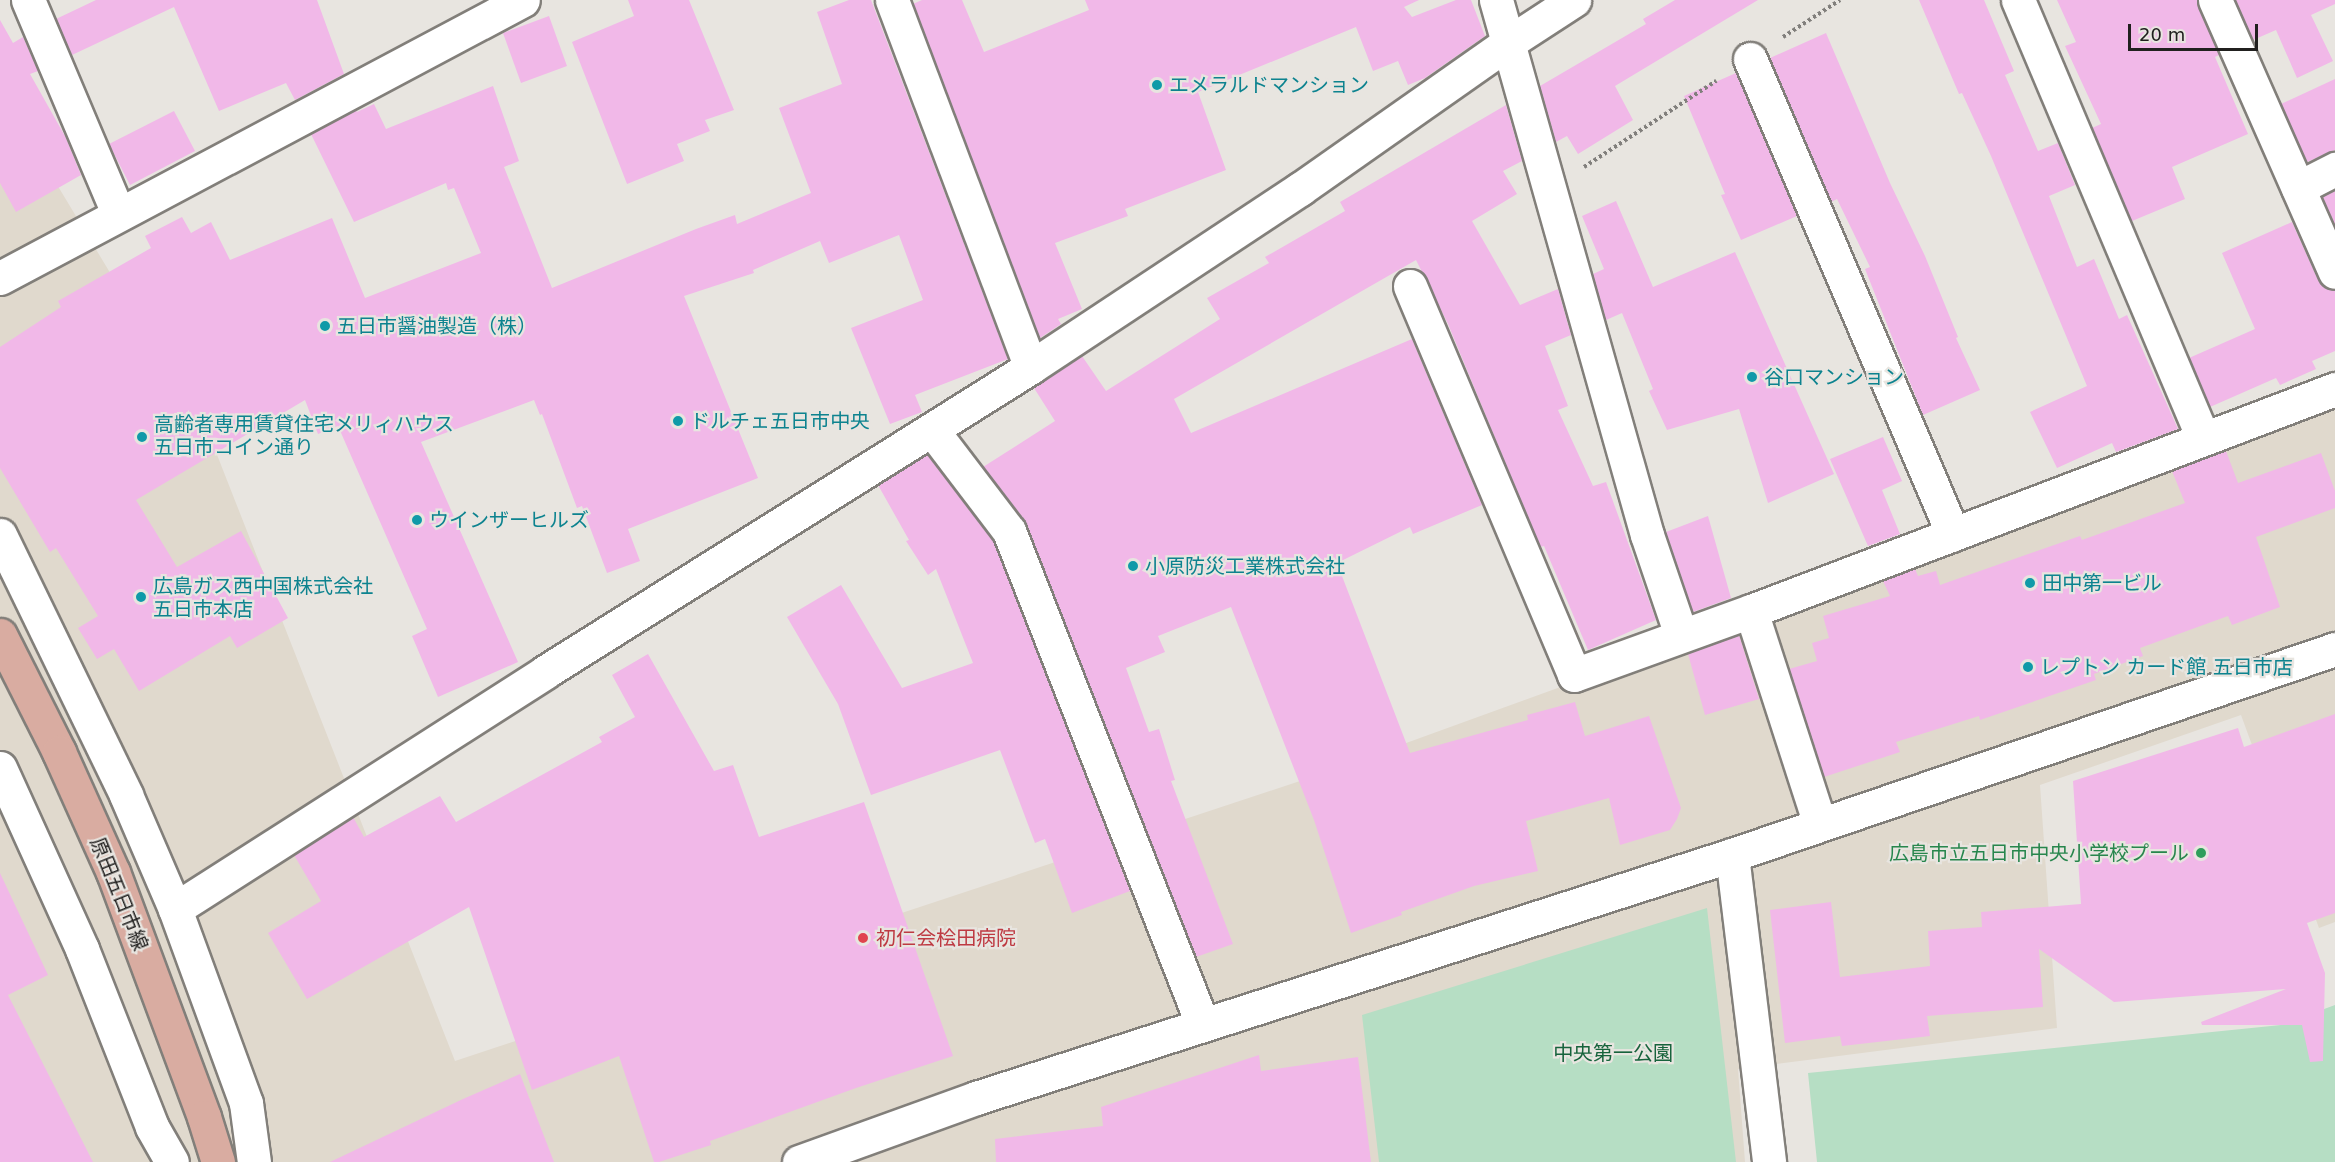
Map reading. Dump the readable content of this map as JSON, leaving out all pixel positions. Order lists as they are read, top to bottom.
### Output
{
  "streets": {
    "main road": ["原田五日市線"]
  },
  "parks": ["中央第一公園"],
  "places": [
    "エメラルドマンション",
    "五日市醤油製造（株）",
    "谷口マンション",
    "ドルチェ五日市中央",
    "高齢者専用賃貸住宅メリィハウス 五日市コイン通り",
    "ウインザーヒルズ",
    "小原防災工業株式会社",
    "田中第一ビル",
    "広島ガス西中国株式会社 五日市本店",
    "レプトン カード館 五日市店",
    "広島市立五日市中央小学校プール",
    "初仁会桧田病院"
  ],
  "scale_bar": "20 m"
}
